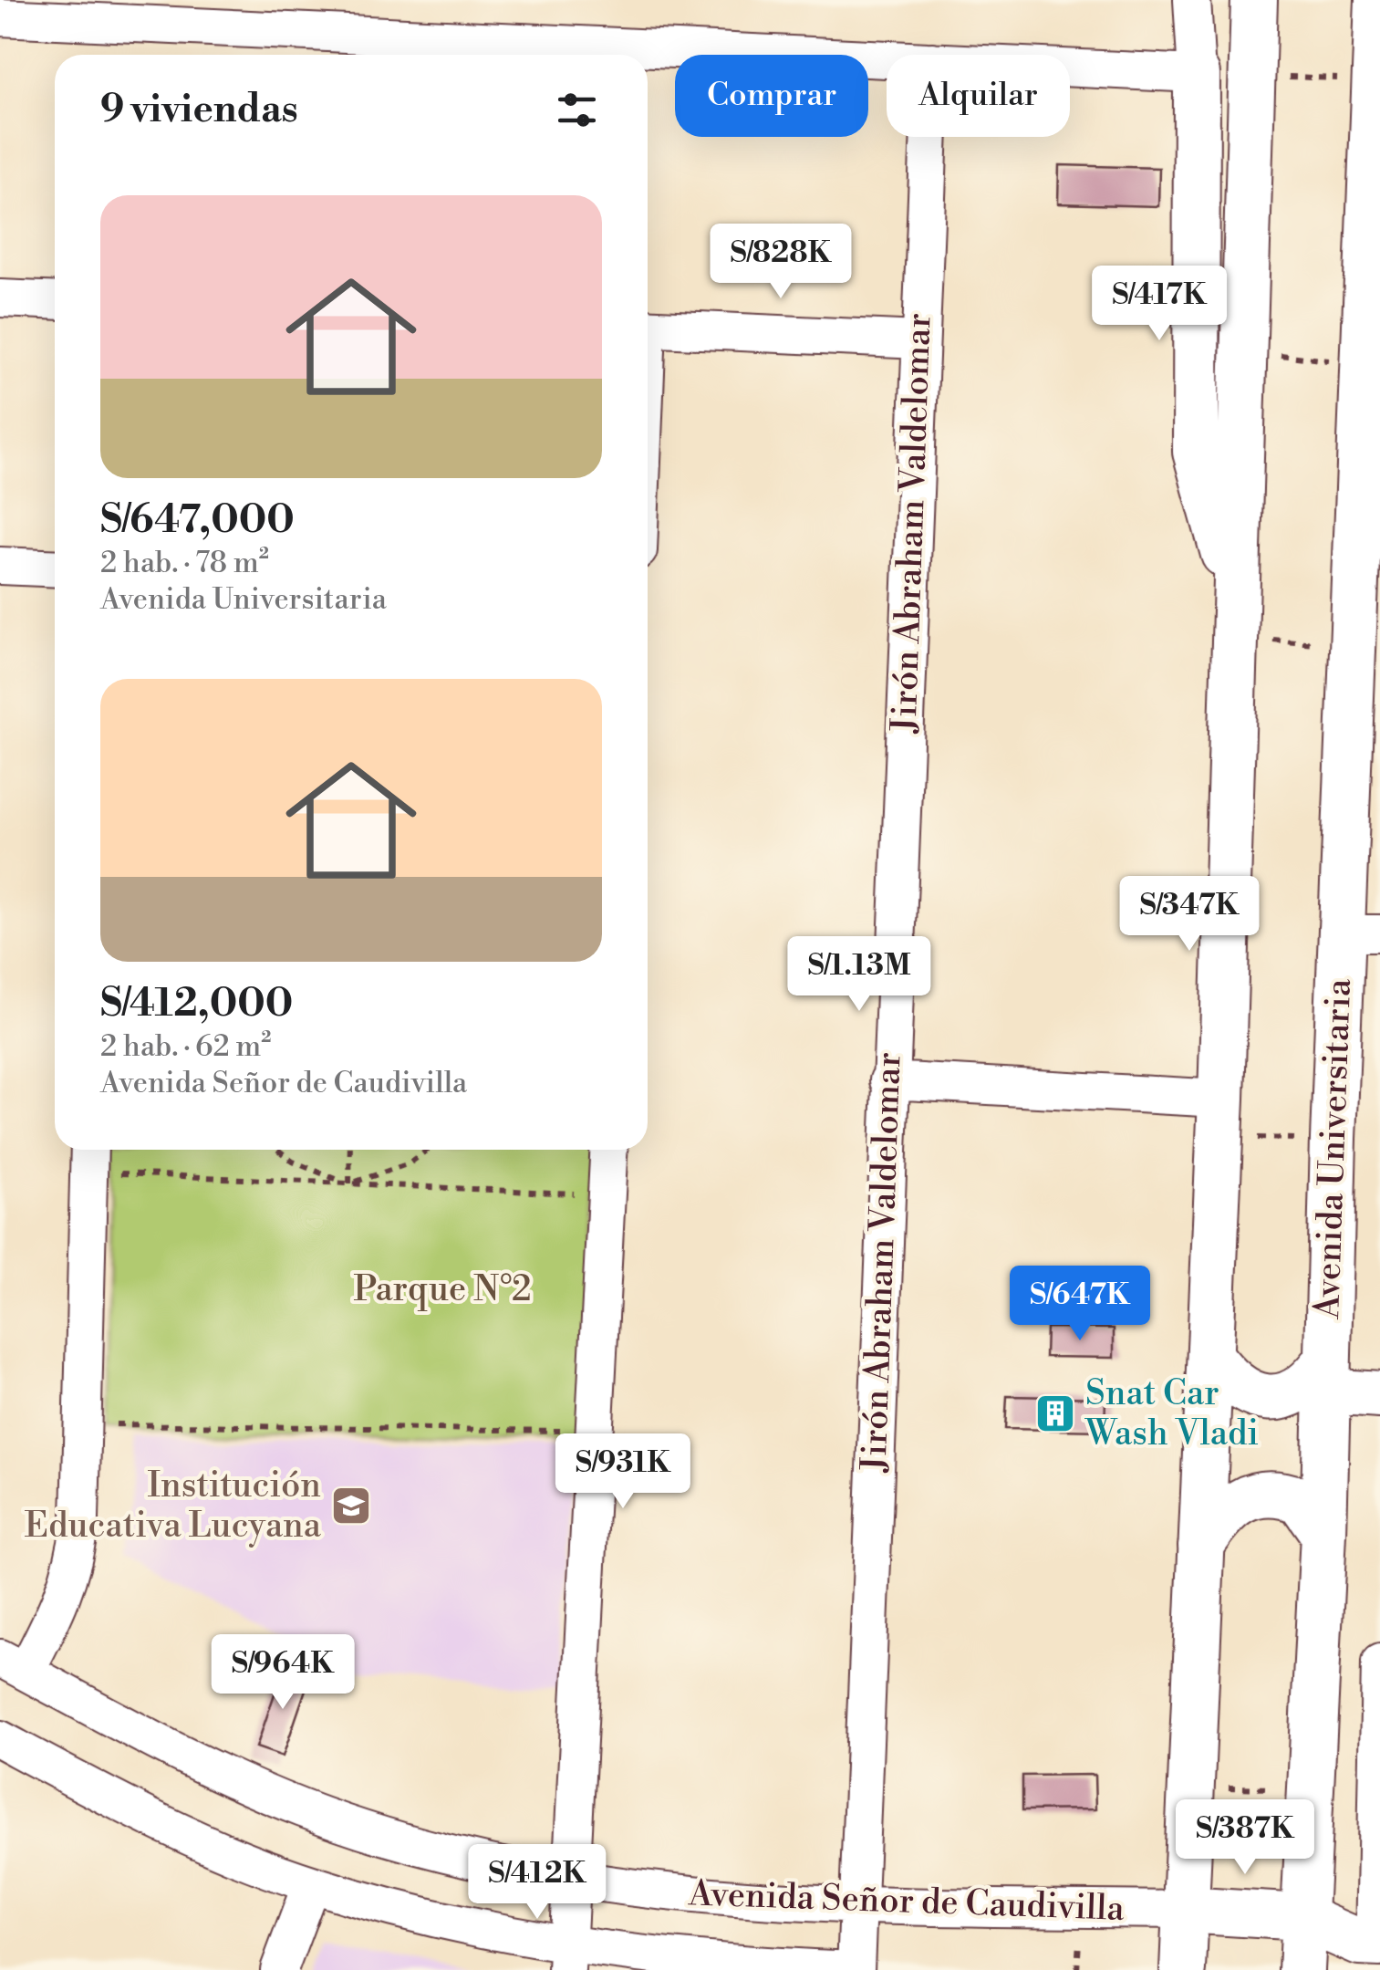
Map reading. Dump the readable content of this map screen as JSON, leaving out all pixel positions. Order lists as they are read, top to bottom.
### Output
{
  "streets": {
    "main road": ["Avenida Universitaria", "Avenida Señor de Caudivilla"],
    "street": ["Jirón Abraham Valdelomar"]
  },
  "crossings": [
    ["Jirón Abraham Valdelomar", "Avenida Señor de Caudivilla"],
    ["Avenida Universitaria", "Avenida Señor de Caudivilla"]
  ],
  "parks": ["Parque N°2"],
  "places": {
    "building": ["Snat Car Wash Vladi"],
    "school or university": ["Institución Educativa Lucyana"]
  },
  "page": {
    "chip": ["Comprar", "Alquilar"],
    "heading": "9 viviendas",
    "list": [
      {
        "name": "S/647,000",
        "note": "2 hab. · 78 m² · Avenida Universitaria"
      },
      {
        "name": "S/412,000",
        "note": "2 hab. · 62 m² · Avenida Señor de Caudivilla"
      }
    ],
    "price": [
      "S/828K",
      "S/417K",
      "S/347K",
      "S/1.13M",
      "S/647K",
      "S/931K",
      "S/964K",
      "S/387K",
      "S/412K"
    ]
  }
}
